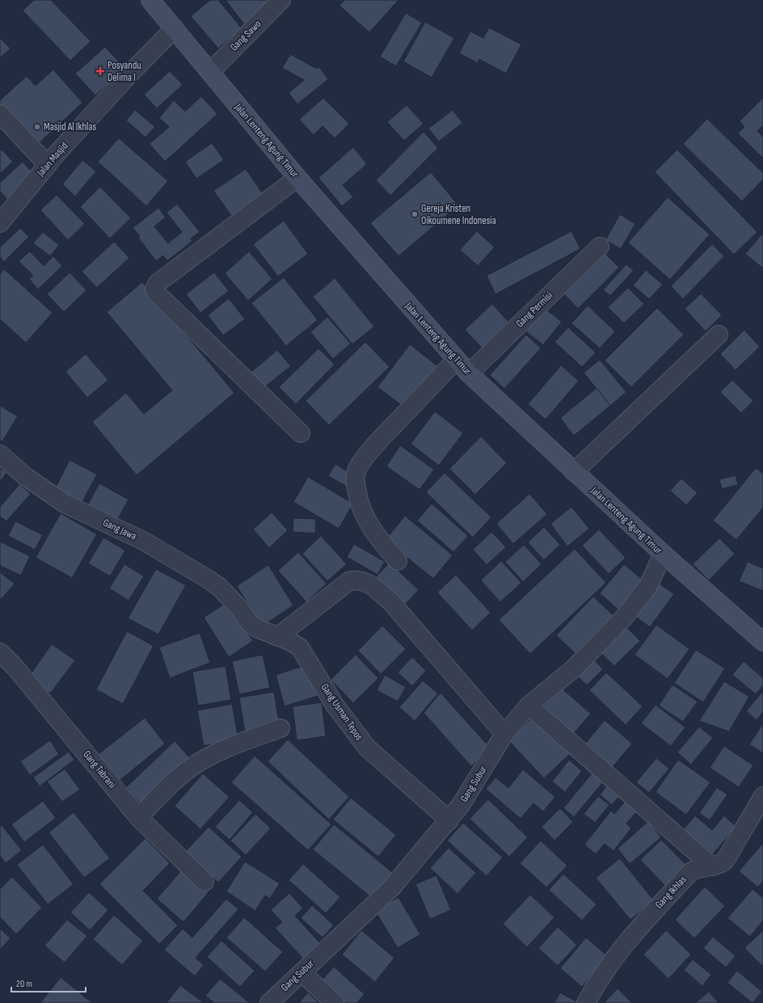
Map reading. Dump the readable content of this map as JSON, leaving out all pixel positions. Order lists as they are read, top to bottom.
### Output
{
  "streets": {
    "main road": ["Jalan Lenteng Agung Timur"],
    "street": [
      "Gang Sawo",
      "Jalan Masjid",
      "Gang Permisi",
      "Gang Jawa",
      "Gang Usman Tepos",
      "Gang Tabrani",
      "Gang Subur",
      "Gang Ikhlas"
    ]
  },
  "crossings": [
    ["Gang Sawo", "Jalan Lenteng Agung Timur"],
    ["Jalan Lenteng Agung Timur", "Jalan Masjid"],
    ["Jalan Lenteng Agung Timur", "Gang Permisi"],
    ["Jalan Lenteng Agung Timur", "Gang Subur"],
    ["Gang Jawa", "Gang Usman Tepos"],
    ["Gang Usman Tepos", "Gang Subur"]
  ],
  "places": {
    "health": ["Posyandu Delima I"],
    "other": ["Masjid Al Ikhlas", "Gereja Kristen Oikoumene Indonesia"]
  },
  "scale_bar": "20 m"
}
